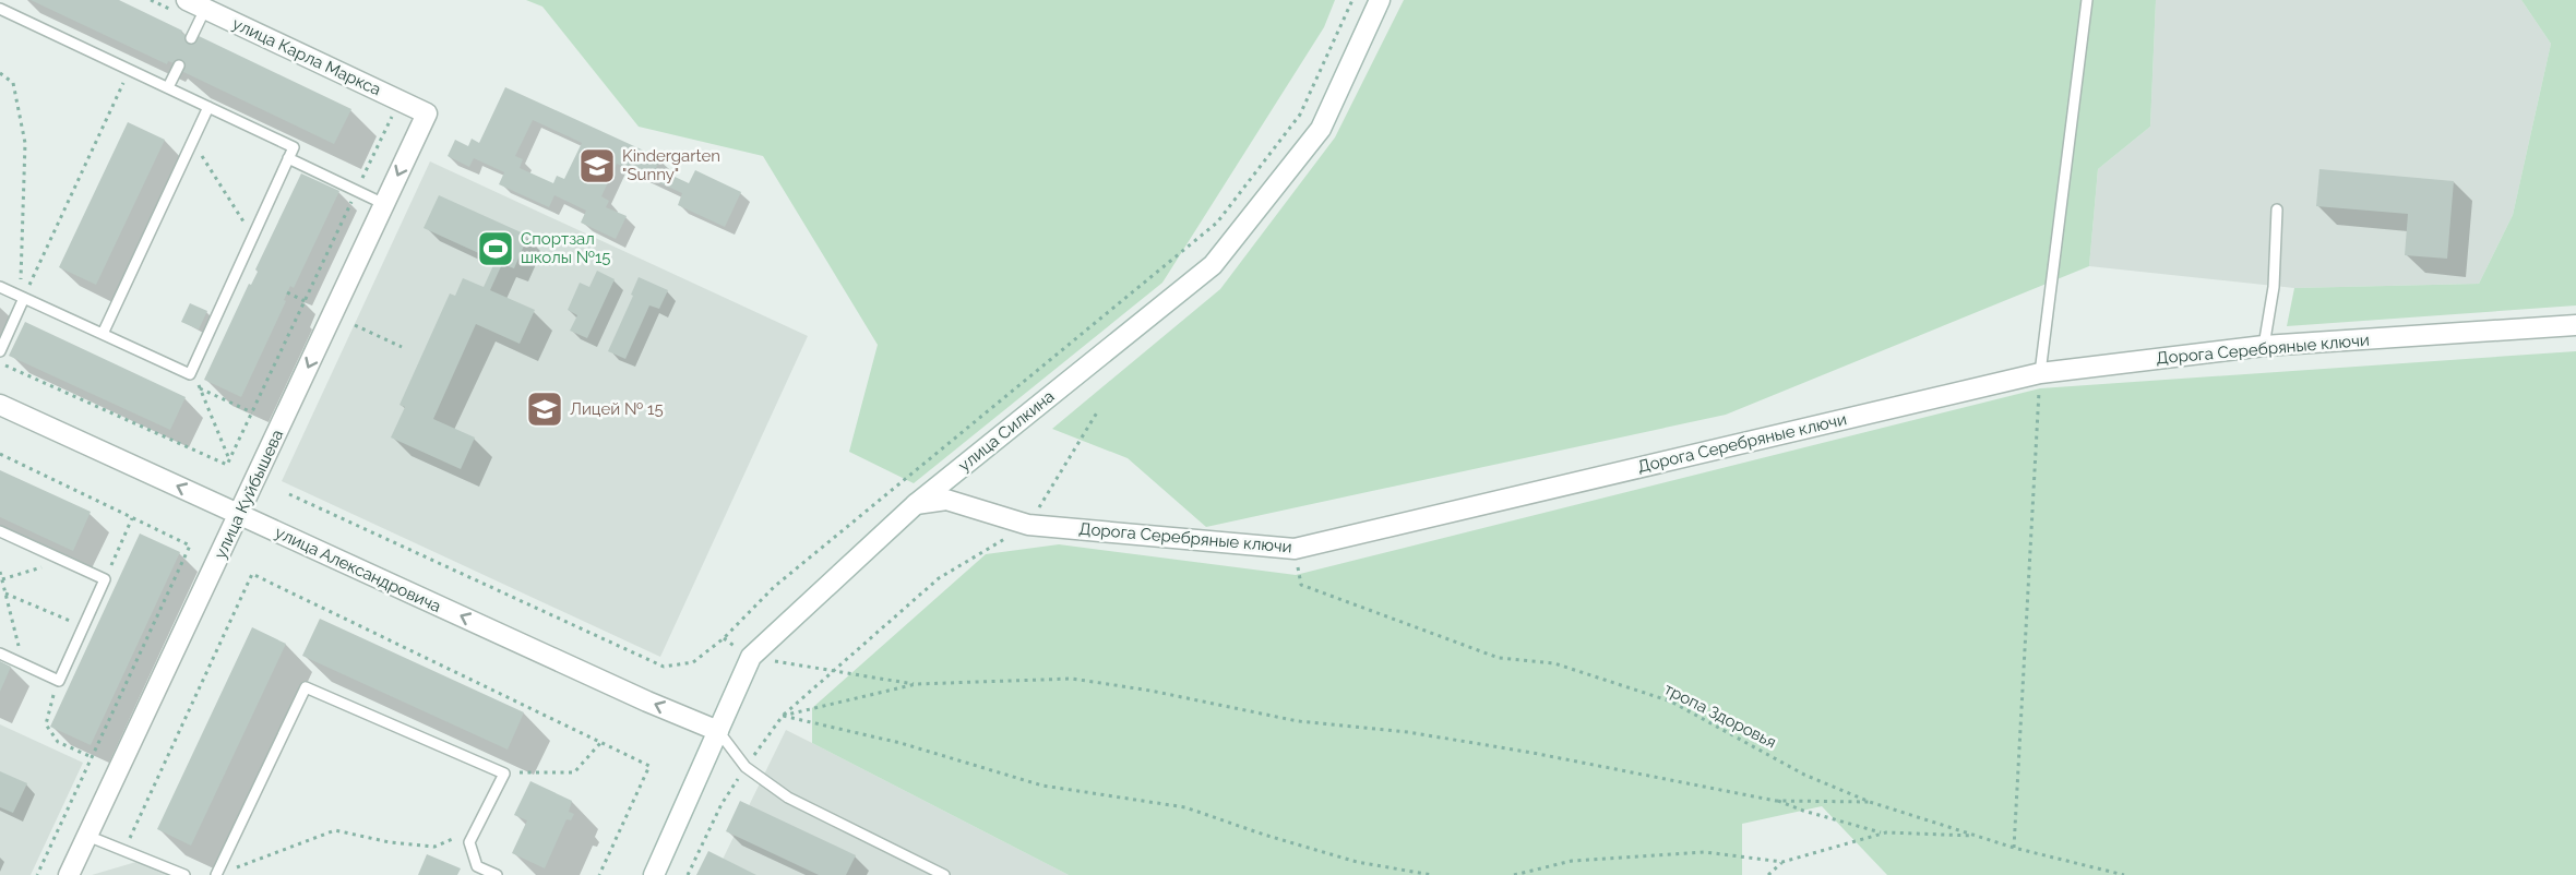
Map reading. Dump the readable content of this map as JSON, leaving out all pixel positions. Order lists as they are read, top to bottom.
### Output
{
  "streets": {
    "street": [
      "улица Карла Маркса",
      "Дорога Серебряные ключи",
      "улица Силкина",
      "улица Куйбышева",
      "улица Александровича"
    ],
    "path": ["тропа Здоровья"]
  },
  "crossings": [
    ["улица Карла Маркса", "улица Куйбышева"],
    ["Дорога Серебряные ключи", "улица Силкина"],
    ["Дорога Серебряные ключи", "тропа Здоровья"],
    ["улица Силкина", "улица Александровича"],
    ["улица Куйбышева", "улица Александровича"]
  ],
  "one_way": ["улица Куйбышева", "улица Александровича"],
  "places": {
    "school or university": ["Kindergarten \"Sunny\"", "Лицей № 15"],
    "sports": ["Спортзал школы №15"]
  }
}
